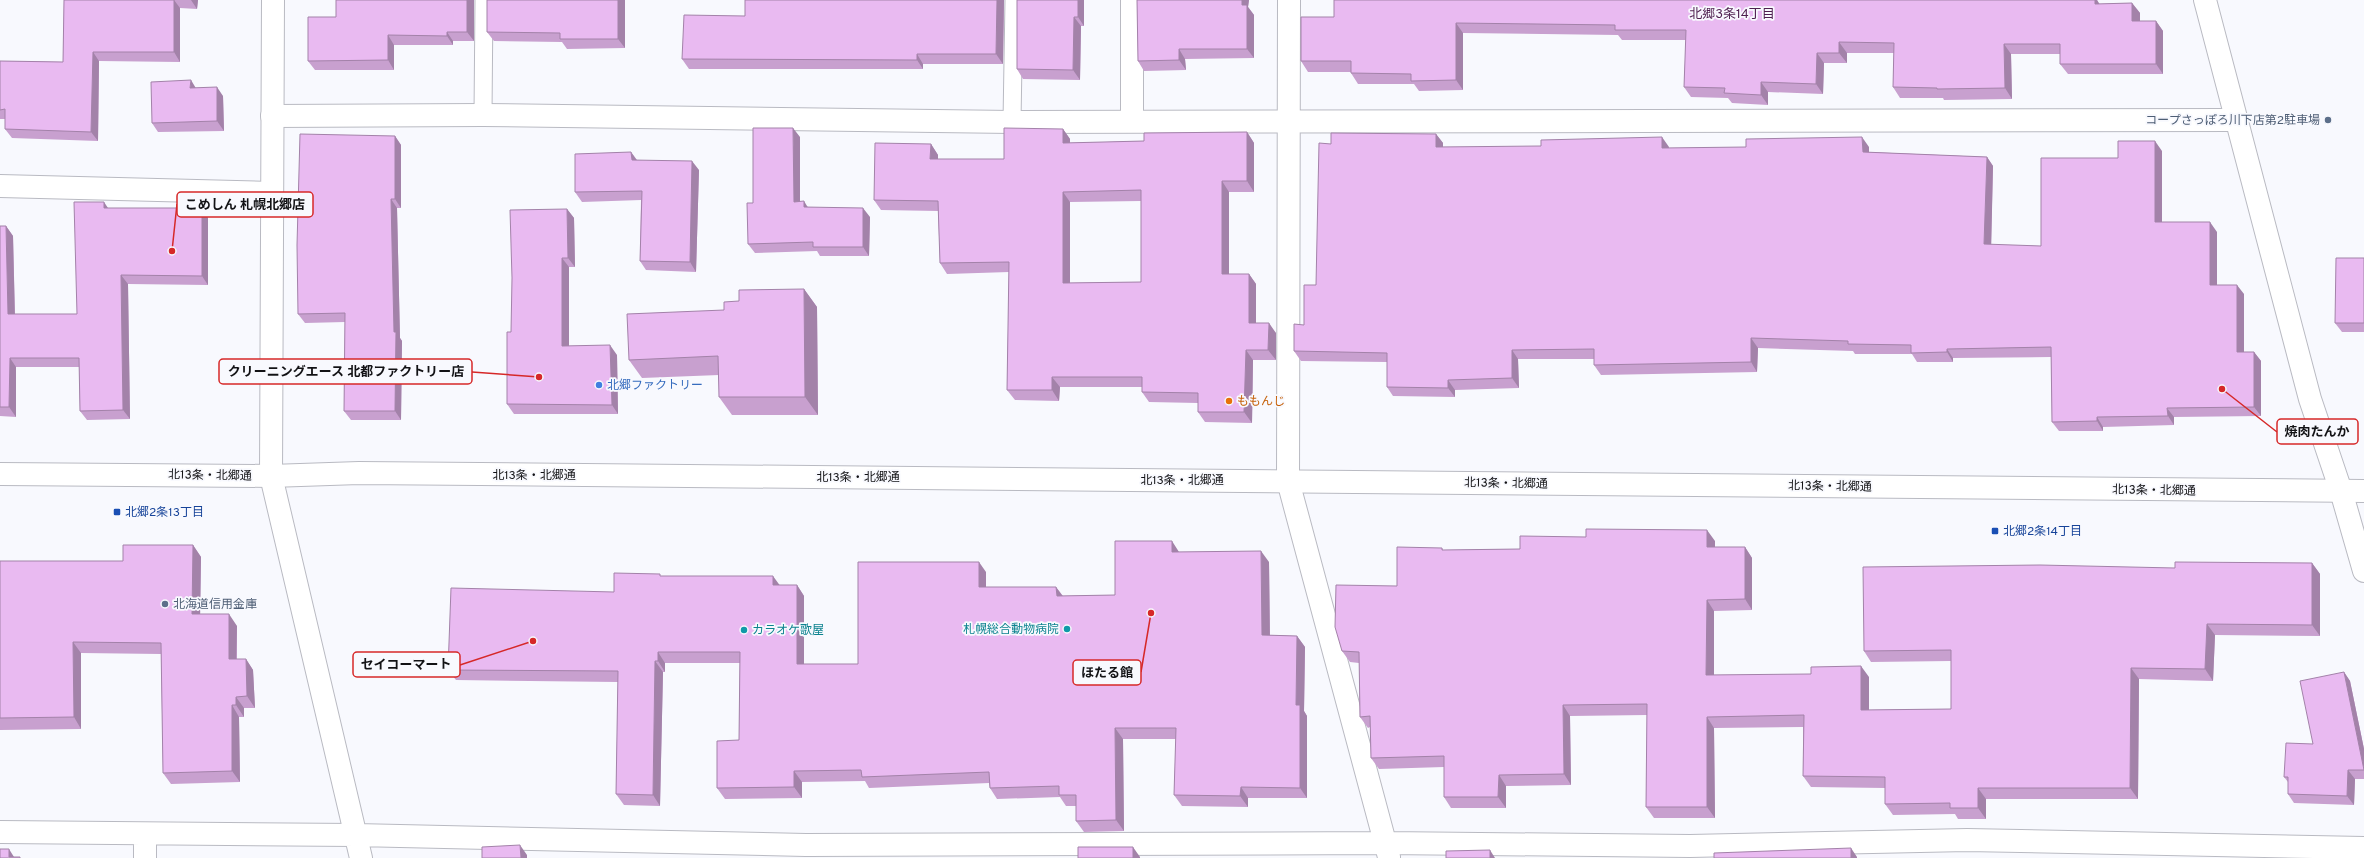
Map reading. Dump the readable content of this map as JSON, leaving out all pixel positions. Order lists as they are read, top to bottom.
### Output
{
  "streets": {
    "street": ["北13条・北郷通"]
  },
  "districts": ["北郷3条14丁目"],
  "places": {
    "other": [
      "コープさっぽろ川下店第2駐車場",
      "こめしん 札幌北郷店",
      "クリーニングエース 北都ファクトリー店",
      "北郷ファクトリー",
      "焼肉たんか",
      "ももんじ",
      "北海道信用金庫",
      "ほたる館",
      "札幌総合動物病院",
      "カラオケ歌屋",
      "セイコーマート"
    ],
    "transit": ["北郷2条13丁目", "北郷2条14丁目"]
  }
}
